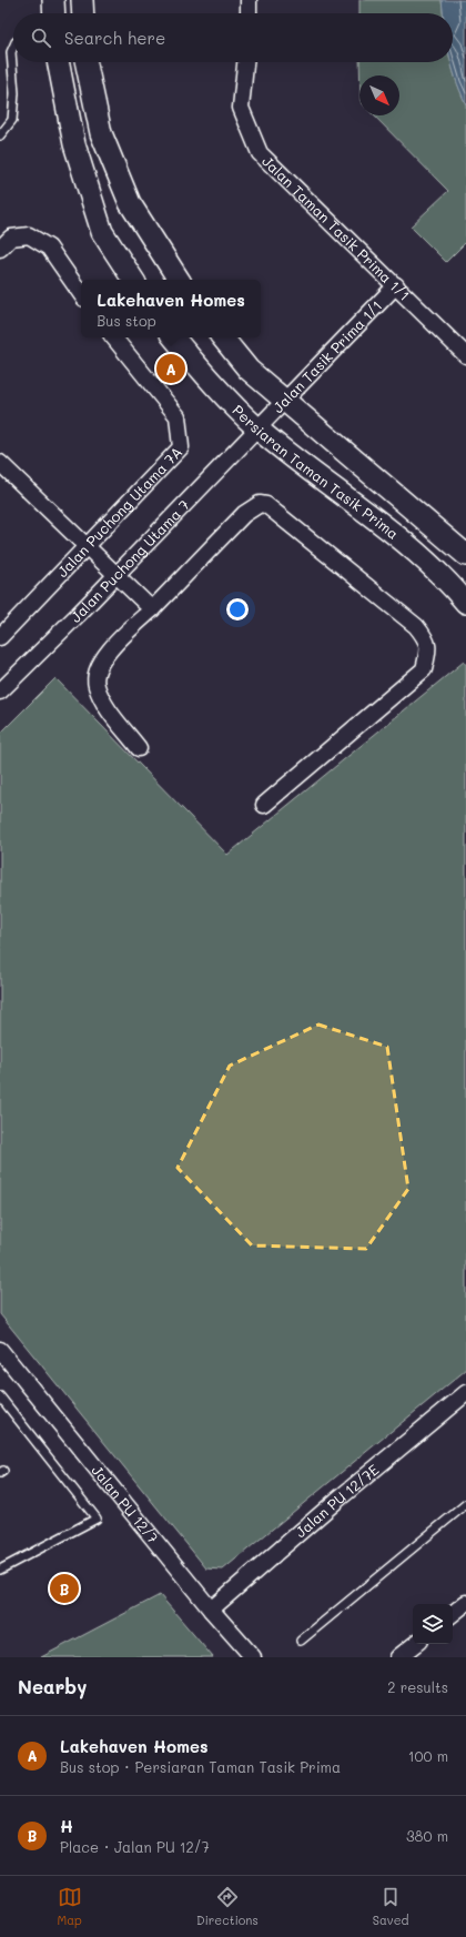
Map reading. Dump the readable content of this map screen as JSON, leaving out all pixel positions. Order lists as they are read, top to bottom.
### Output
{
  "streets": {
    "main road": ["Persiaran Taman Tasik Prima"],
    "street": [
      "Jalan Taman Tasik Prima 1/1",
      "Jalan Tasik Prima 1/1",
      "Jalan Puchong Utama 7A",
      "Jalan Puchong Utama 7",
      "Jalan PU 12/7E",
      "Jalan PU 12/7"
    ]
  },
  "crossings": [
    ["Jalan Taman Tasik Prima 1/1", "Jalan Tasik Prima 1/1"],
    ["Jalan Tasik Prima 1/1", "Persiaran Taman Tasik Prima"],
    ["Jalan Tasik Prima 1/1", "Jalan Puchong Utama 7"],
    ["Persiaran Taman Tasik Prima", "Jalan Puchong Utama 7"],
    ["Jalan PU 12/7E", "Jalan PU 12/7"]
  ],
  "north": "bottom right",
  "page": {
    "search": "Search here",
    "popup": ["Lakehaven Homes", "Bus stop"],
    "pins": ["A", "B"],
    "heading": ["Nearby", "2 results"],
    "list": [
      {
        "mark": "A",
        "name": "Lakehaven Homes",
        "note": "Bus stop · Persiaran Taman Tasik Prima",
        "value": "100 m"
      },
      {
        "mark": "B",
        "name": "H",
        "note": "Place · Jalan PU 12/7",
        "value": "380 m"
      }
    ],
    "nav": ["Map", "Directions", "Saved"]
  }
}
